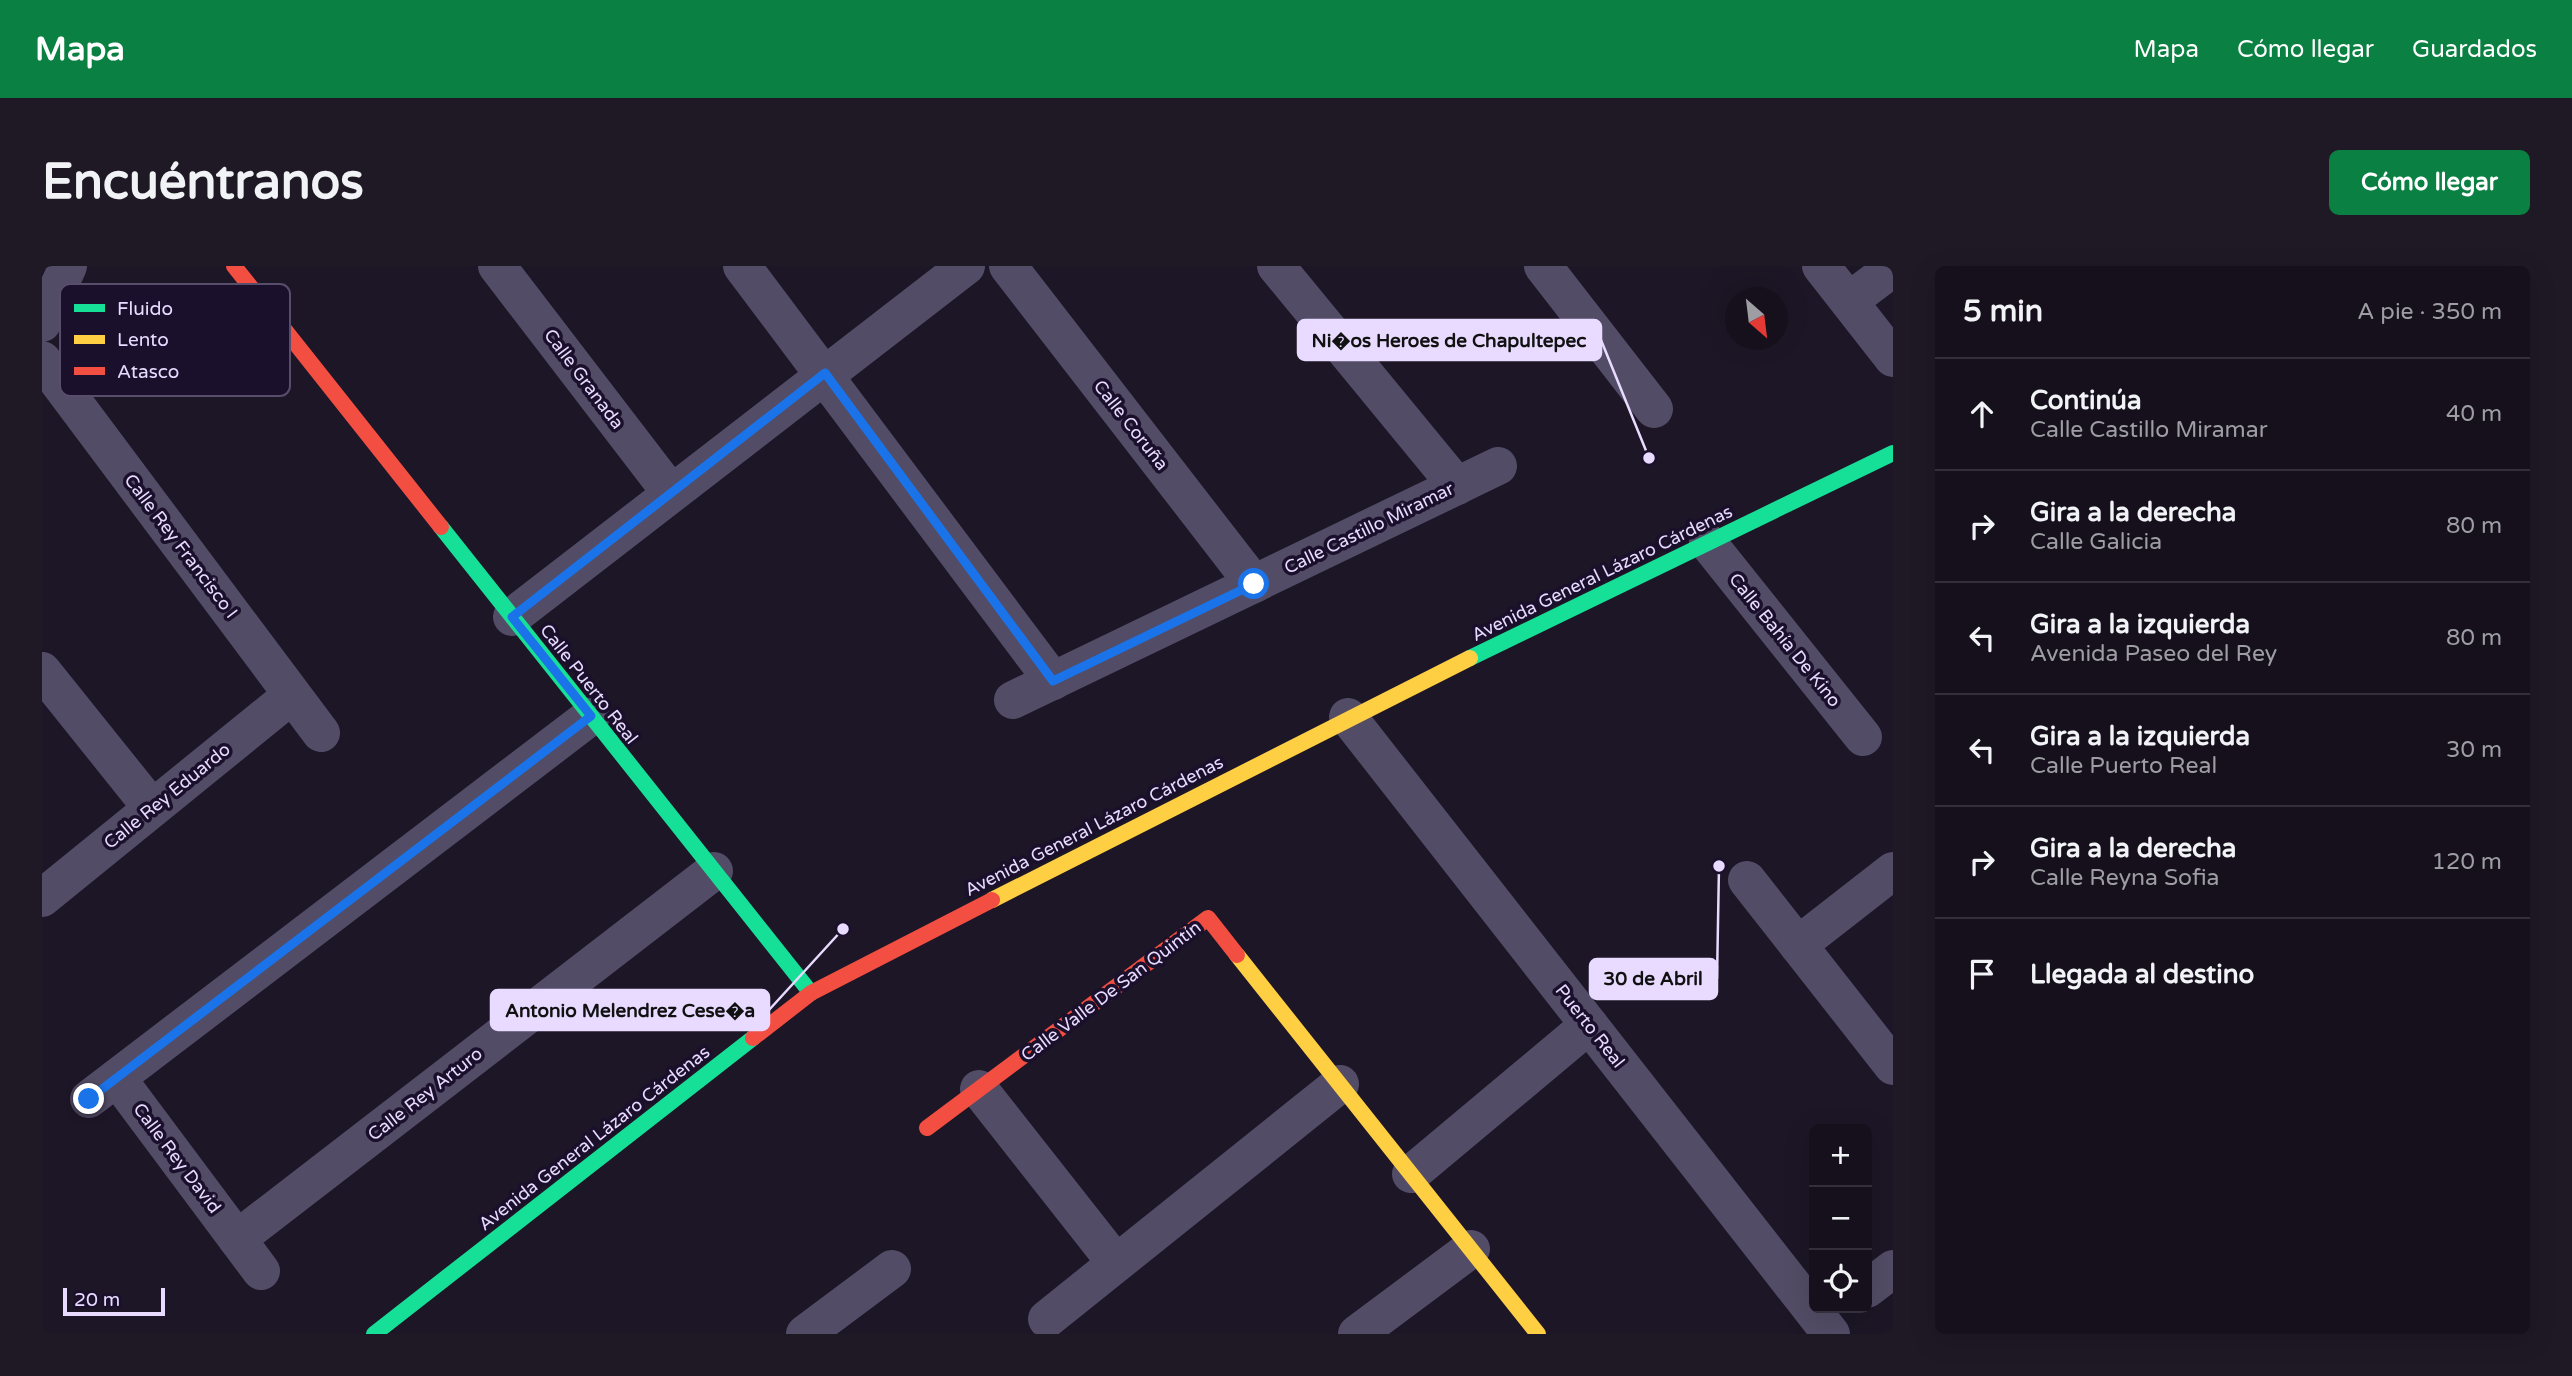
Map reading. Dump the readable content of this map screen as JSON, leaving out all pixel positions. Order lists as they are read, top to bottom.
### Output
{
  "streets": {
    "street": [
      "Calle Granada",
      "Calle Coruña",
      "Calle Castillo Miramar",
      "Calle Rey Francisco I",
      "Avenida General Lázaro Cárdenas",
      "Calle Bahía De Kino",
      "Calle Puerto Real",
      "Calle Rey Eduardo",
      "Calle Valle De San Quintín",
      "Puerto Real",
      "Calle Rey Arturo",
      "Calle Rey David"
    ]
  },
  "crossings": [
    ["Calle Coruña", "Calle Castillo Miramar"],
    ["Calle Rey Francisco I", "Calle Rey Eduardo"],
    ["Avenida General Lázaro Cárdenas", "Calle Bahía De Kino"],
    ["Avenida General Lázaro Cárdenas", "Calle Puerto Real"],
    ["Avenida General Lázaro Cárdenas", "Puerto Real"],
    ["Calle Puerto Real", "Calle Rey Arturo"],
    ["Calle Puerto Real", "Calle Rey David"],
    ["Calle Rey Arturo", "Calle Rey David"]
  ],
  "places": ["Ni�os Heroes de Chapultepec", "30 de Abril", "Antonio Melendrez Cese�a"],
  "legend": ["Fluido", "Lento", "Atasco"],
  "scale_bar": "20 m",
  "north": "bottom right",
  "page": {
    "header": "Mapa",
    "nav": ["Mapa", "Cómo llegar", "Guardados"],
    "buttons": "Cómo llegar",
    "title": "Encuéntranos",
    "heading": ["5 min", "A pie · 350 m"],
    "list": [
      ["Continúa", "Calle Castillo Miramar", "40 m"],
      ["Gira a la derecha", "Calle Galicia", "80 m"],
      ["Gira a la izquierda", "Avenida Paseo del Rey", "80 m"],
      ["Gira a la izquierda", "Calle Puerto Real", "30 m"],
      ["Gira a la derecha", "Calle Reyna Sofia", "120 m"],
      "Llegada al destino"
    ],
    "map_buttons": ["+", "−"],
    "scale": "20 m"
  }
}
